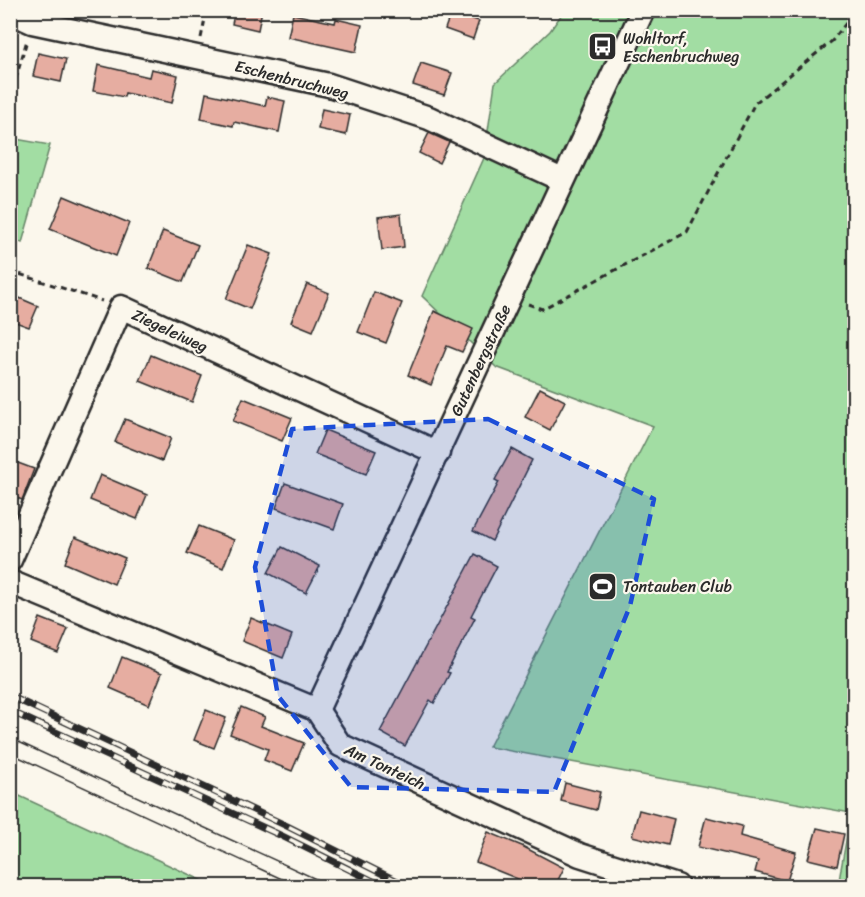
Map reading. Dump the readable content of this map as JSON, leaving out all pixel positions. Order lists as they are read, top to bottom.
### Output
{
  "streets": {
    "street": [
      "Eschenbruchweg",
      "Ziegeleiweg",
      "Gutenbergstraße",
      "Am Tonteich"
    ]
  },
  "crossings": [
    ["Eschenbruchweg", "Gutenbergstraße"],
    ["Ziegeleiweg", "Gutenbergstraße"],
    ["Gutenbergstraße", "Am Tonteich"]
  ],
  "places": {
    "bus stop": ["Wohltorf, Eschenbruchweg"],
    "sports": ["Tontauben Club"]
  }
}
